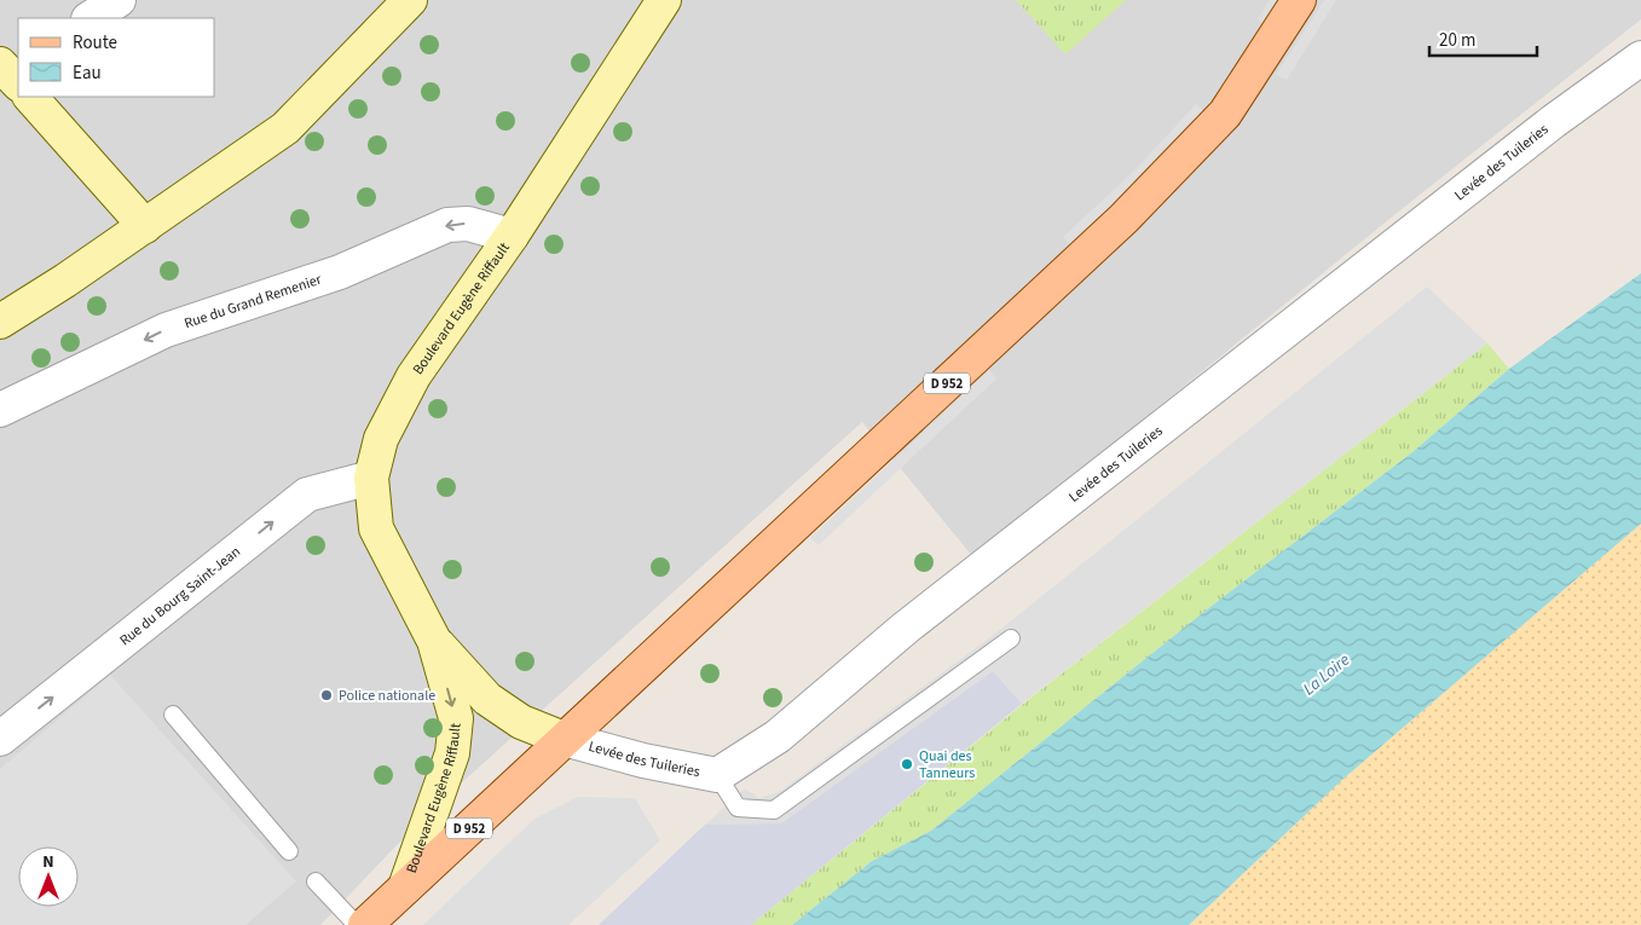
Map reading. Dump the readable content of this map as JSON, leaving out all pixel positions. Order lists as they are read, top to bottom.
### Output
{
  "streets": {
    "main road": ["Boulevard Eugène Riffault", "D 952"],
    "street": ["Levée des Tuileries", "Rue du Grand Remenier", "Rue du Bourg Saint-Jean"]
  },
  "crossings": [
    ["Levée des Tuileries", "Boulevard Eugène Riffault"],
    ["Levée des Tuileries", "D 952"],
    ["Rue du Grand Remenier", "Boulevard Eugène Riffault"],
    ["Boulevard Eugène Riffault", "D 952"],
    ["Boulevard Eugène Riffault", "Rue du Bourg Saint-Jean"]
  ],
  "one_way": ["Rue du Grand Remenier", "Rue du Bourg Saint-Jean"],
  "water": ["La Loire"],
  "places": ["Police nationale", "Quai des Tanneurs"],
  "legend": ["Route", "Eau"],
  "scale_bar": "20 m",
  "north": "top"
}
